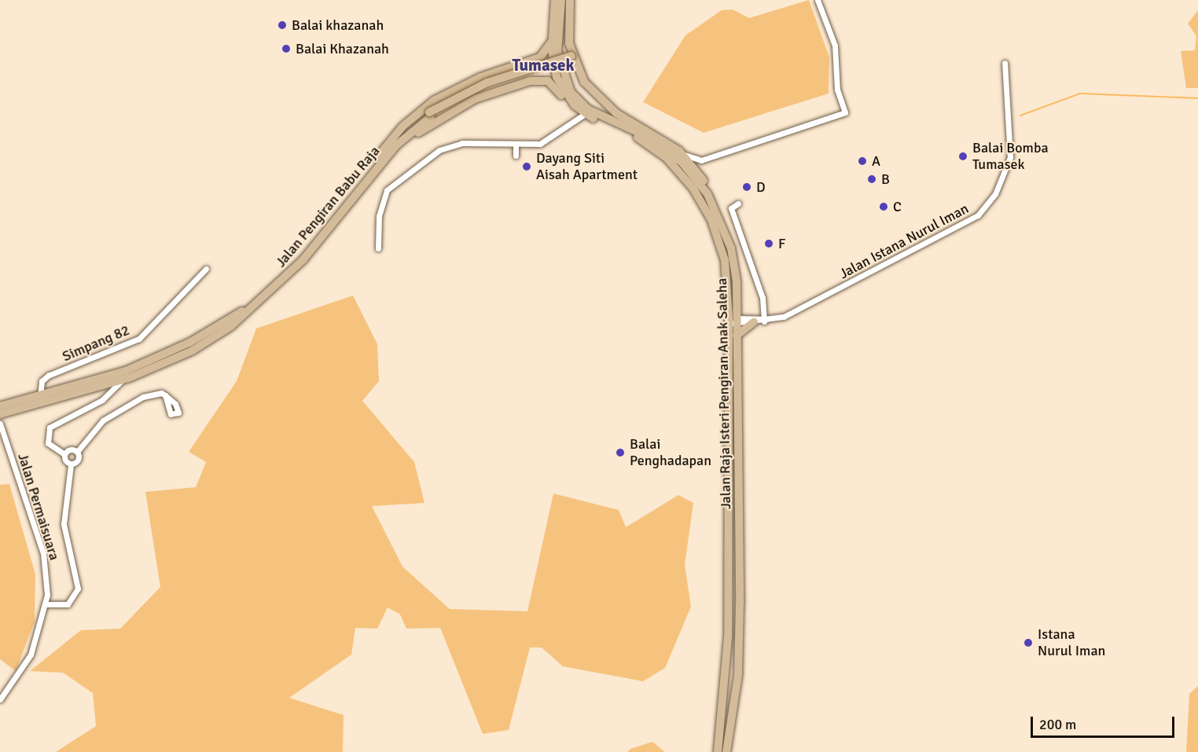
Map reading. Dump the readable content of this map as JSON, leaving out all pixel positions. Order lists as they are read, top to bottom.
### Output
{
  "streets": {
    "main road": ["Jalan Pengiran Babu Raja", "Jalan Raja Isteri Pengiran Anak Saleha"],
    "street": ["Jalan Istana Nurul Iman", "Simpang 82", "Jalan Permaisuara"]
  },
  "crossings": [
    ["Jalan Pengiran Babu Raja", "Simpang 82"],
    ["Jalan Istana Nurul Iman", "Jalan Raja Isteri Pengiran Anak Saleha"]
  ],
  "districts": ["Tumasek"],
  "places": [
    "Balai khazanah",
    "Balai Khazanah",
    "Balai Bomba Tumasek",
    "A",
    "Dayang Siti Aisah Apartment",
    "B",
    "D",
    "C",
    "F",
    "Balai Penghadapan",
    "Istana Nurul Iman"
  ],
  "scale_bar": "200 m"
}
